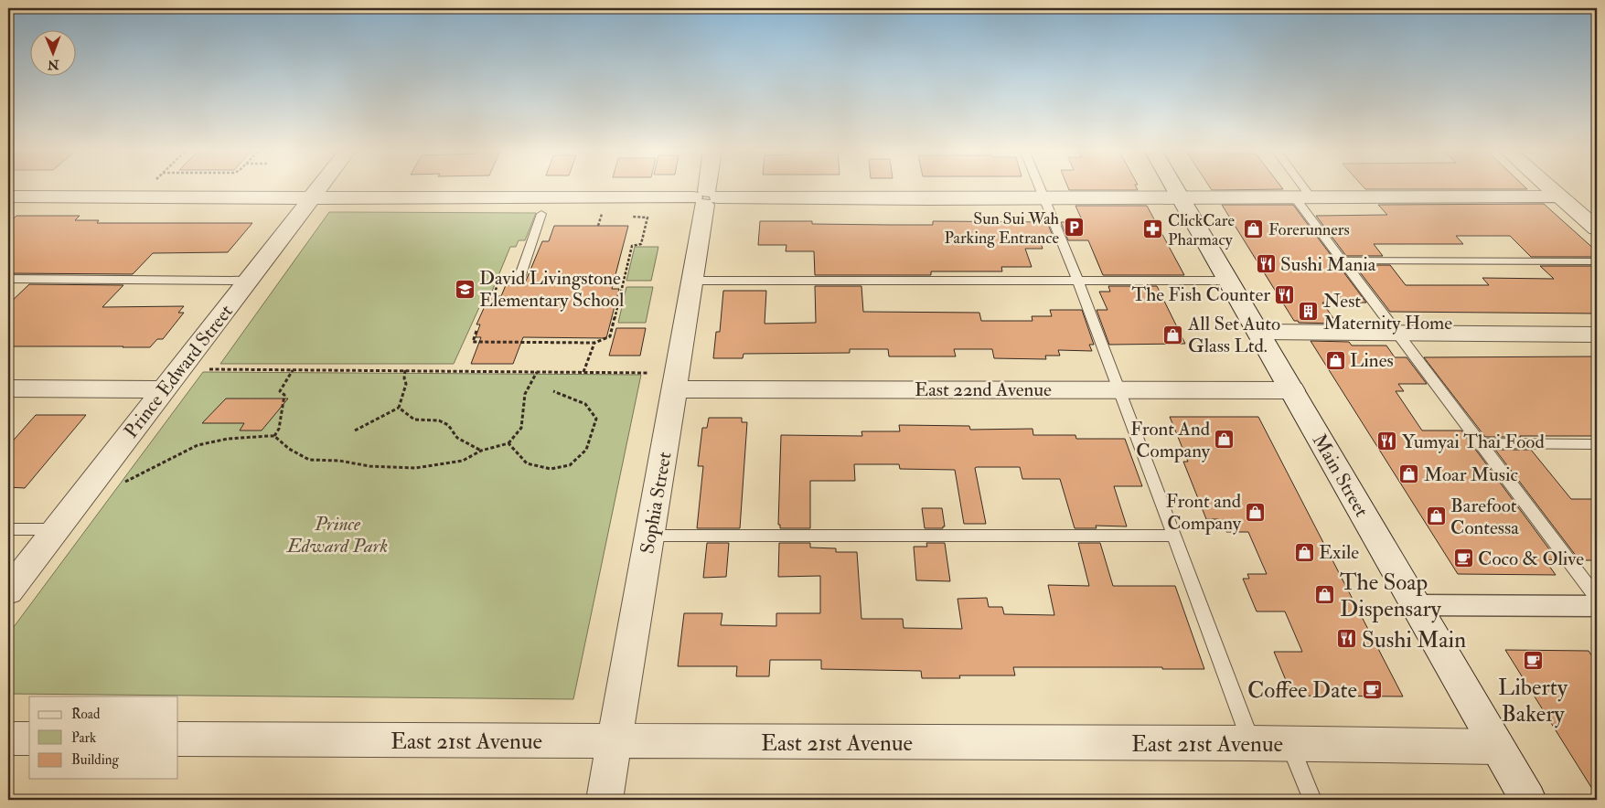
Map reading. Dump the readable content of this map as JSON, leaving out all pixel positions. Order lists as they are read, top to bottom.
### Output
{
  "streets": {
    "street": [
      "Prince Edward Street",
      "East 22nd Avenue",
      "Main Street",
      "Sophia Street",
      "East 21st Avenue"
    ]
  },
  "crossings": [
    ["East 22nd Avenue", "Main Street"],
    ["East 22nd Avenue", "Sophia Street"],
    ["Main Street", "East 21st Avenue"],
    ["Sophia Street", "East 21st Avenue"]
  ],
  "parks": ["Prince Edward Park"],
  "places": {
    "parking": ["Sun Sui Wah Parking Entrance"],
    "pharmacy": ["ClickCare Pharmacy"],
    "shop": [
      "Forerunners",
      "All Set Auto Glass Ltd.",
      "Lines",
      "Front And Company",
      "Moar Music",
      "Front and Company",
      "Barefoot Contessa",
      "Exile",
      "The Soap Dispensary"
    ],
    "restaurant": [
      "Sushi Mania",
      "The Fish Counter",
      "Yumyai Thai Food",
      "Sushi Main"
    ],
    "school or university": ["David Livingstone Elementary School"],
    "building": ["Nest Maternity Home"],
    "cafe": ["Coco & Olive", "Liberty Bakery", "Coffee Date"]
  },
  "legend": ["Road", "Park", "Building"],
  "north": "bottom"
}
